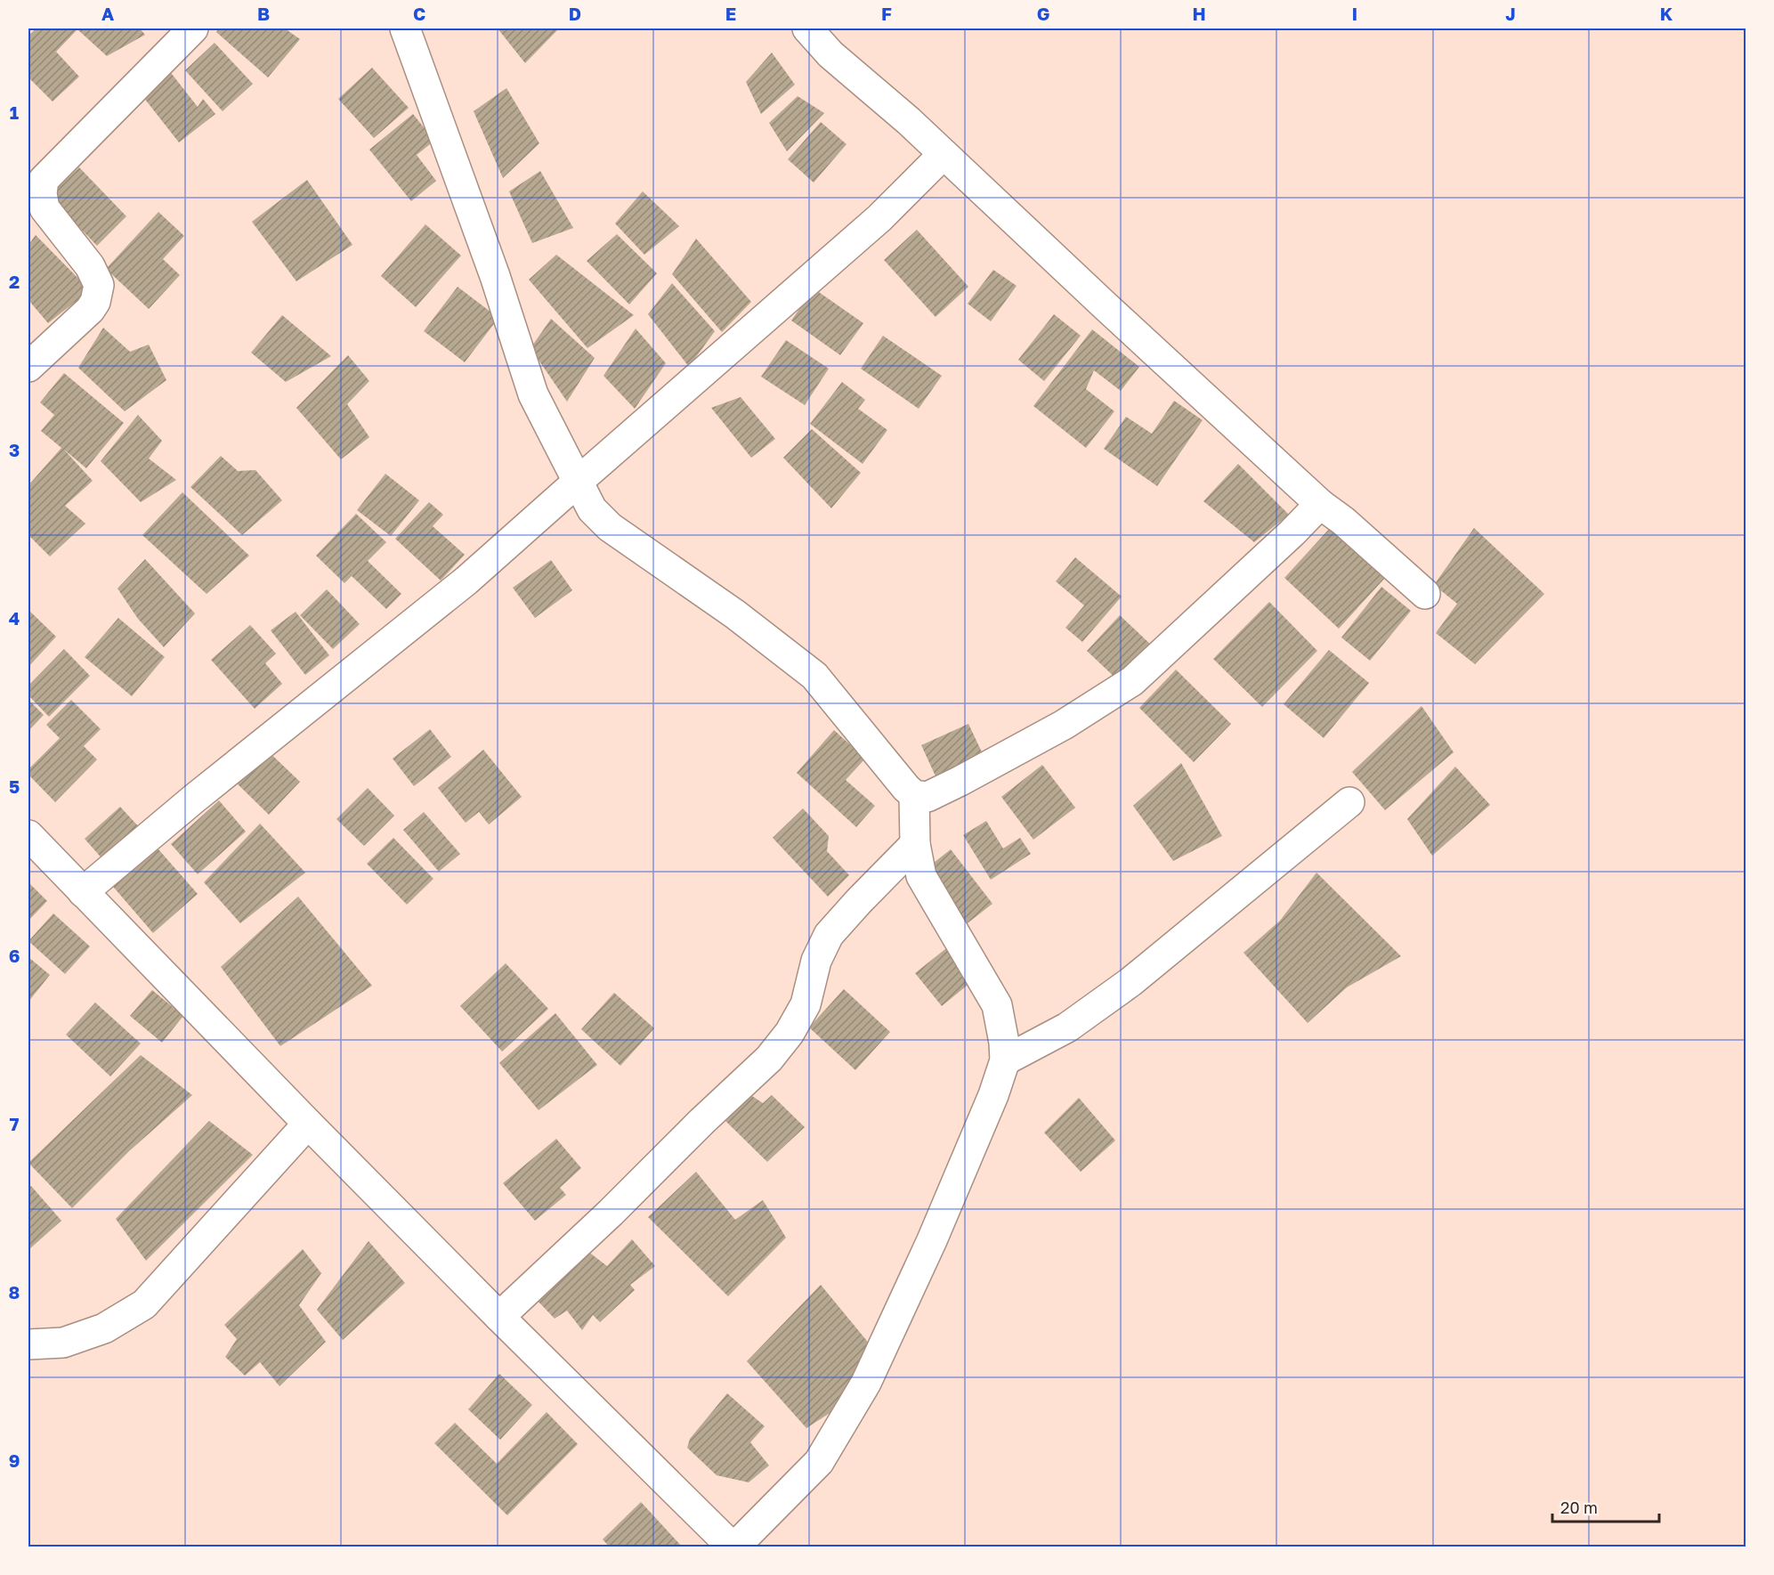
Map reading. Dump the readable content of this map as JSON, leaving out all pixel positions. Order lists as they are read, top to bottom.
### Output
{
  "scale_bar": "20 m",
  "grid": {
    "columns": [
      "A",
      "B",
      "C",
      "D",
      "E",
      "F",
      "G",
      "H",
      "I",
      "J",
      "K"
    ],
    "rows": [
      "1",
      "2",
      "3",
      "4",
      "5",
      "6",
      "7",
      "8",
      "9"
    ]
  }
}
